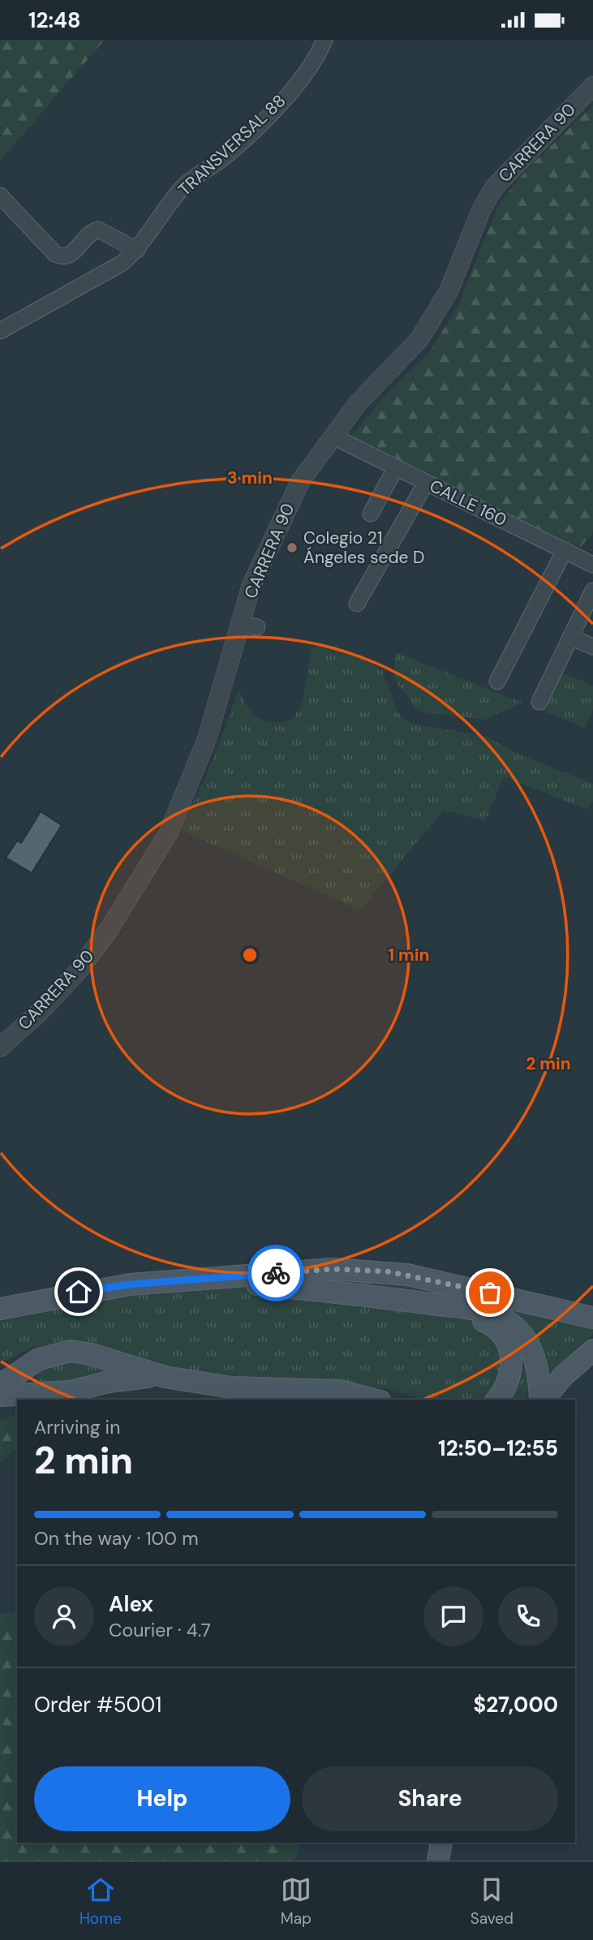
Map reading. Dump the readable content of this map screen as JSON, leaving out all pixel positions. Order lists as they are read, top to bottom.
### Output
{
  "streets": {
    "street": ["CARRERA 90", "TRANSVERSAL 88", "CALLE 160"]
  },
  "places": ["Colegio 21 Ángeles sede D"],
  "page": {
    "status": "12:48",
    "heading": ["2 min", "Arriving in", "12:50–12:55"],
    "panel": [
      "Alex",
      "Courier · 4.7",
      "Order #5001",
      "$27,000"
    ],
    "bar": "On the way · 100 m",
    "buttons": ["Help", "Share"],
    "tabs": ["Home", "Map", "Saved"]
  },
  "rings": ["3 min", "1 min", "2 min"]
}
